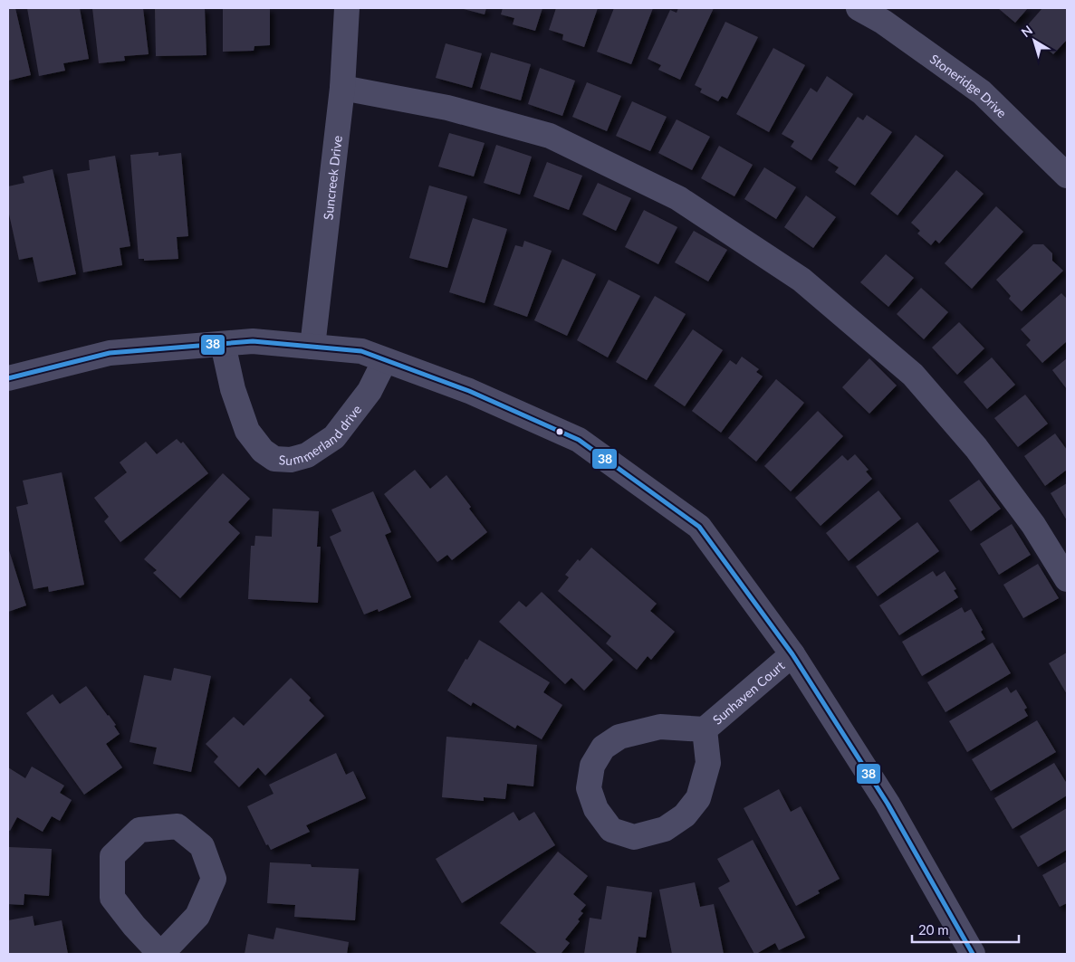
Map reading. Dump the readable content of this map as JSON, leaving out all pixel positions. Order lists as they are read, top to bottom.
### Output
{
  "streets": {
    "street": [
      "Stoneridge Drive",
      "Suncreek Drive",
      "Summerland drive",
      "Sunhaven Court"
    ]
  },
  "lines": ["transit line 38"],
  "scale_bar": "20 m",
  "north": "top left"
}
